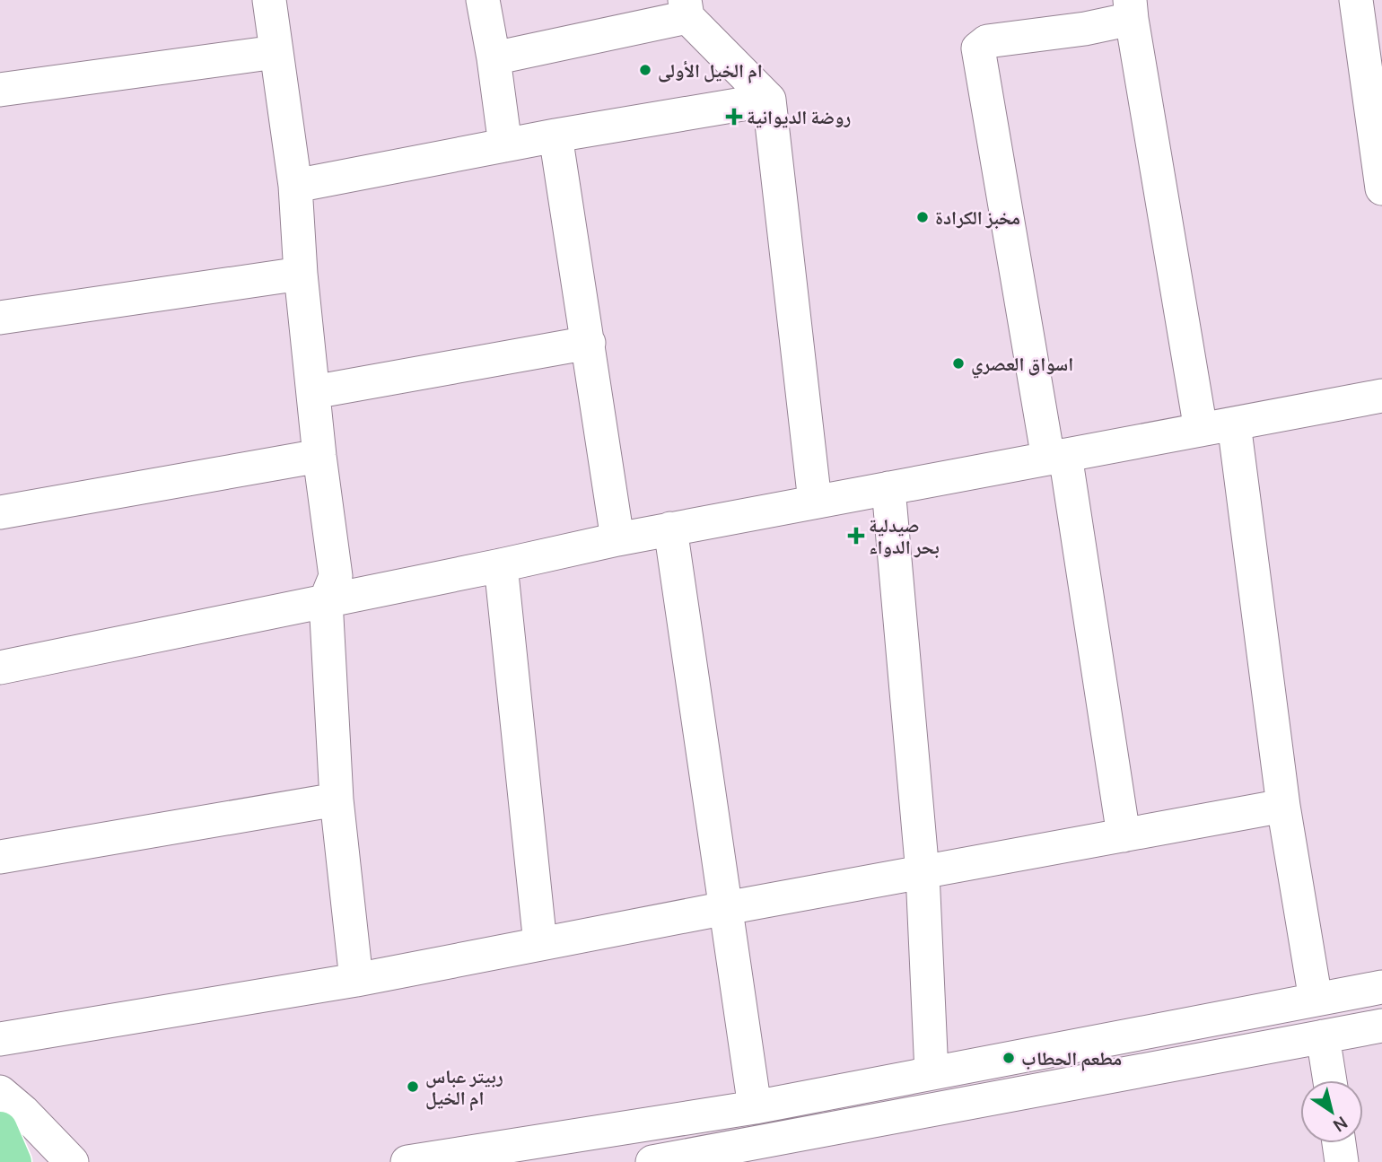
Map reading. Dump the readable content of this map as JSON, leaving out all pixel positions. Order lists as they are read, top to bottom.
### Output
{
  "places": {
    "other": [
      "ام الخيل الأولى",
      "مخبز الكرادة",
      "اسواق العصري",
      "مطعم الحطاب",
      "ربيتر عباس ام الخيل"
    ],
    "health": ["روضة الديوانية", "صيدلية بحر الدواء"]
  },
  "north": "bottom right"
}
